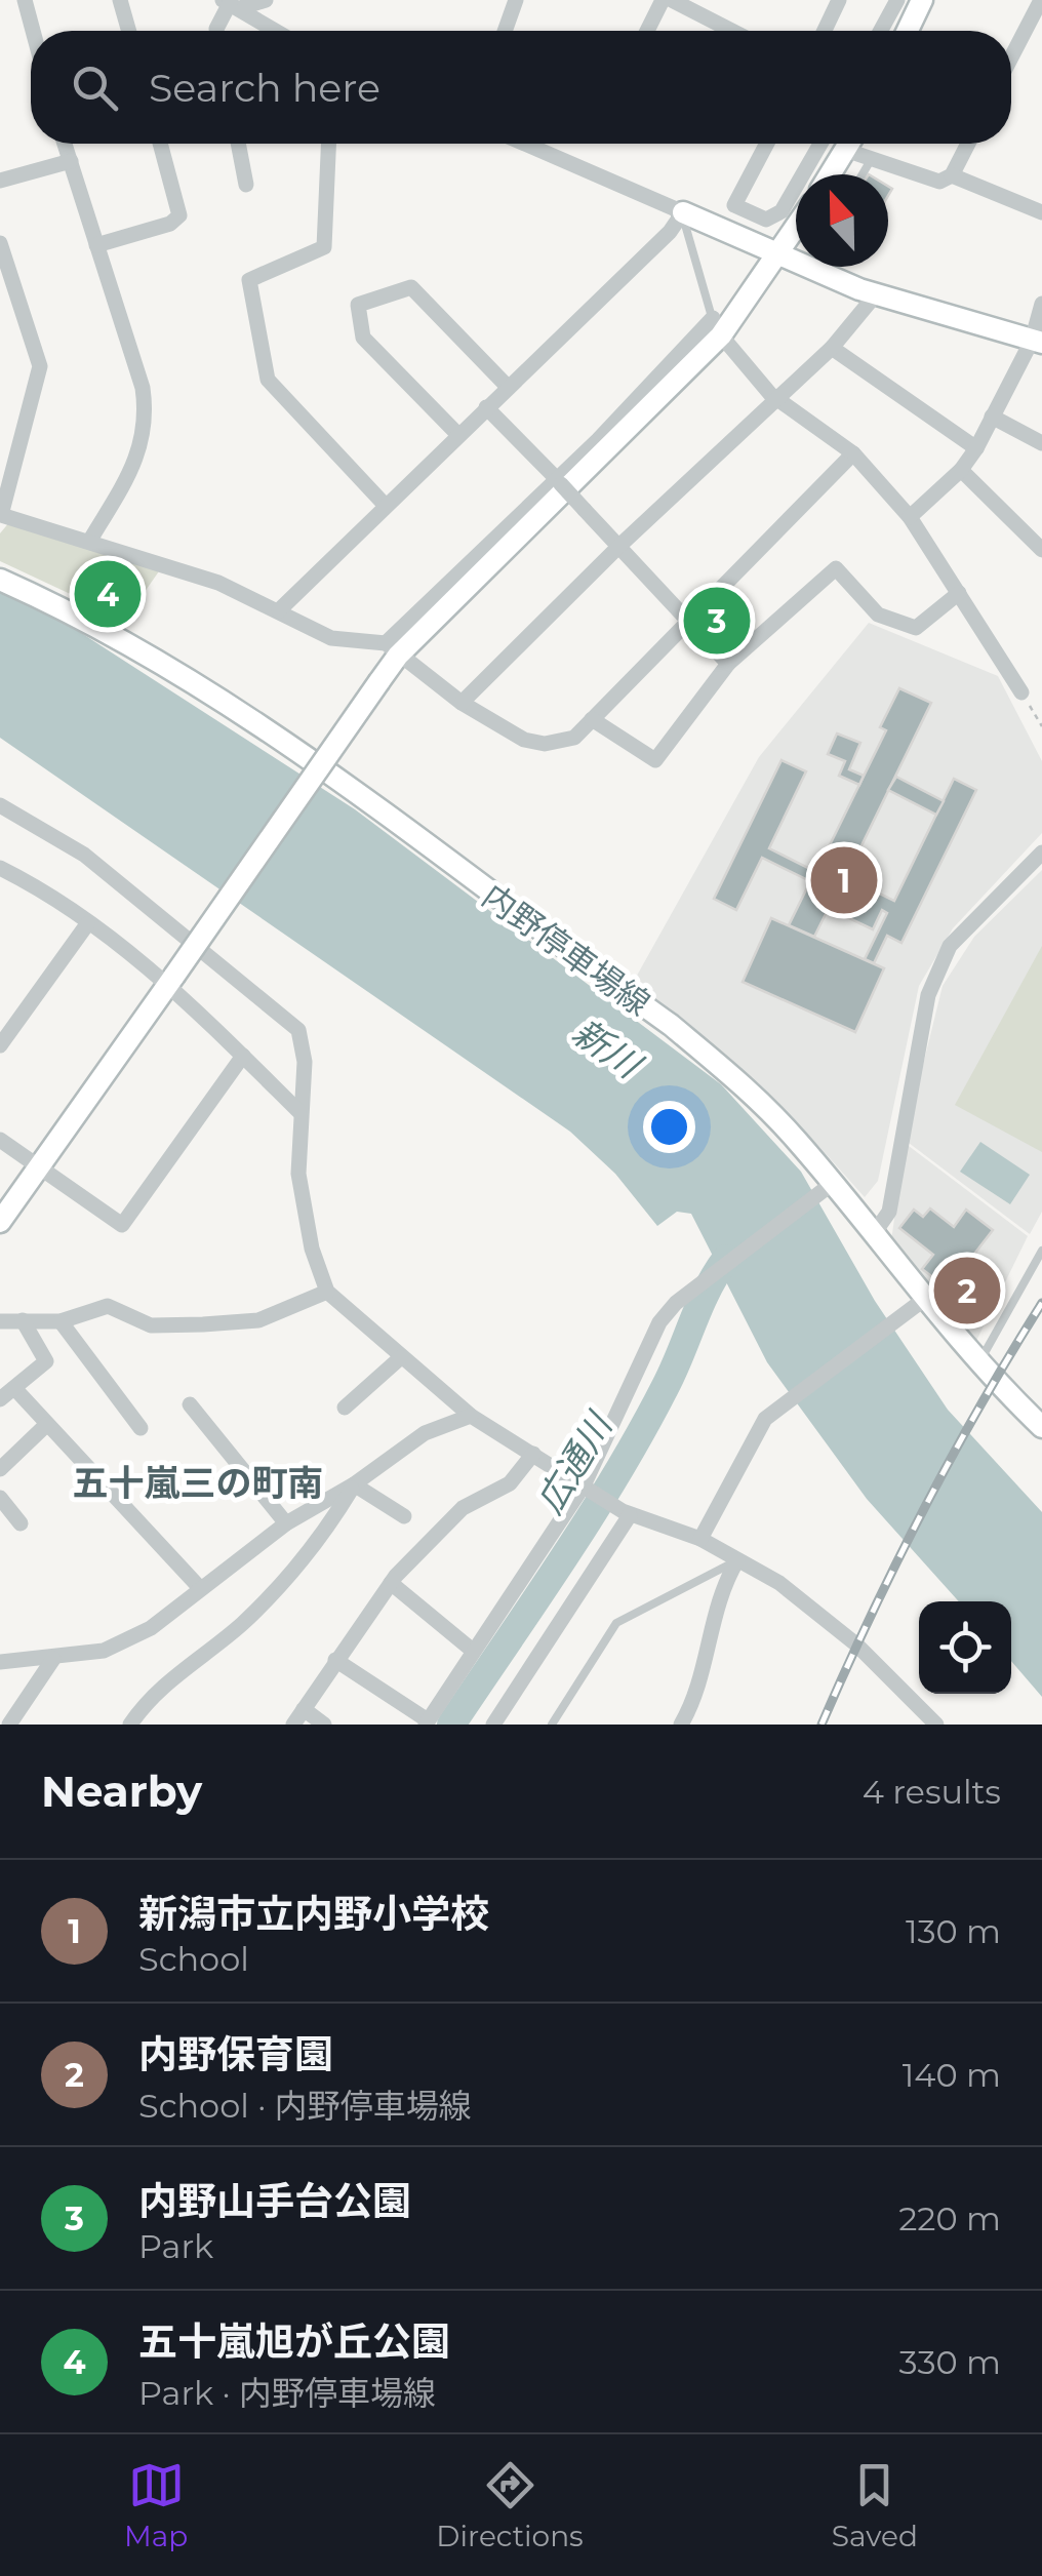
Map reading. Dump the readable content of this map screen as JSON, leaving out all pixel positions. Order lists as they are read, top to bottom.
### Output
{
  "streets": {
    "street": ["内野停車場線"]
  },
  "districts": ["五十嵐三の町南"],
  "water": ["新川", "広通川"],
  "north": "top",
  "page": {
    "search": "Search here",
    "pins": [
      "4",
      "3",
      "1",
      "2"
    ],
    "heading": ["Nearby", "4 results"],
    "list": [
      {
        "mark": "1",
        "name": "新潟市立内野小学校",
        "note": "School",
        "value": "130 m"
      },
      {
        "mark": "2",
        "name": "内野保育園",
        "note": "School · 内野停車場線",
        "value": "140 m"
      },
      {
        "mark": "3",
        "name": "内野山手台公園",
        "note": "Park",
        "value": "220 m"
      },
      {
        "mark": "4",
        "name": "五十嵐旭が丘公園",
        "note": "Park · 内野停車場線",
        "value": "330 m"
      }
    ],
    "nav": ["Map", "Directions", "Saved"]
  }
}
